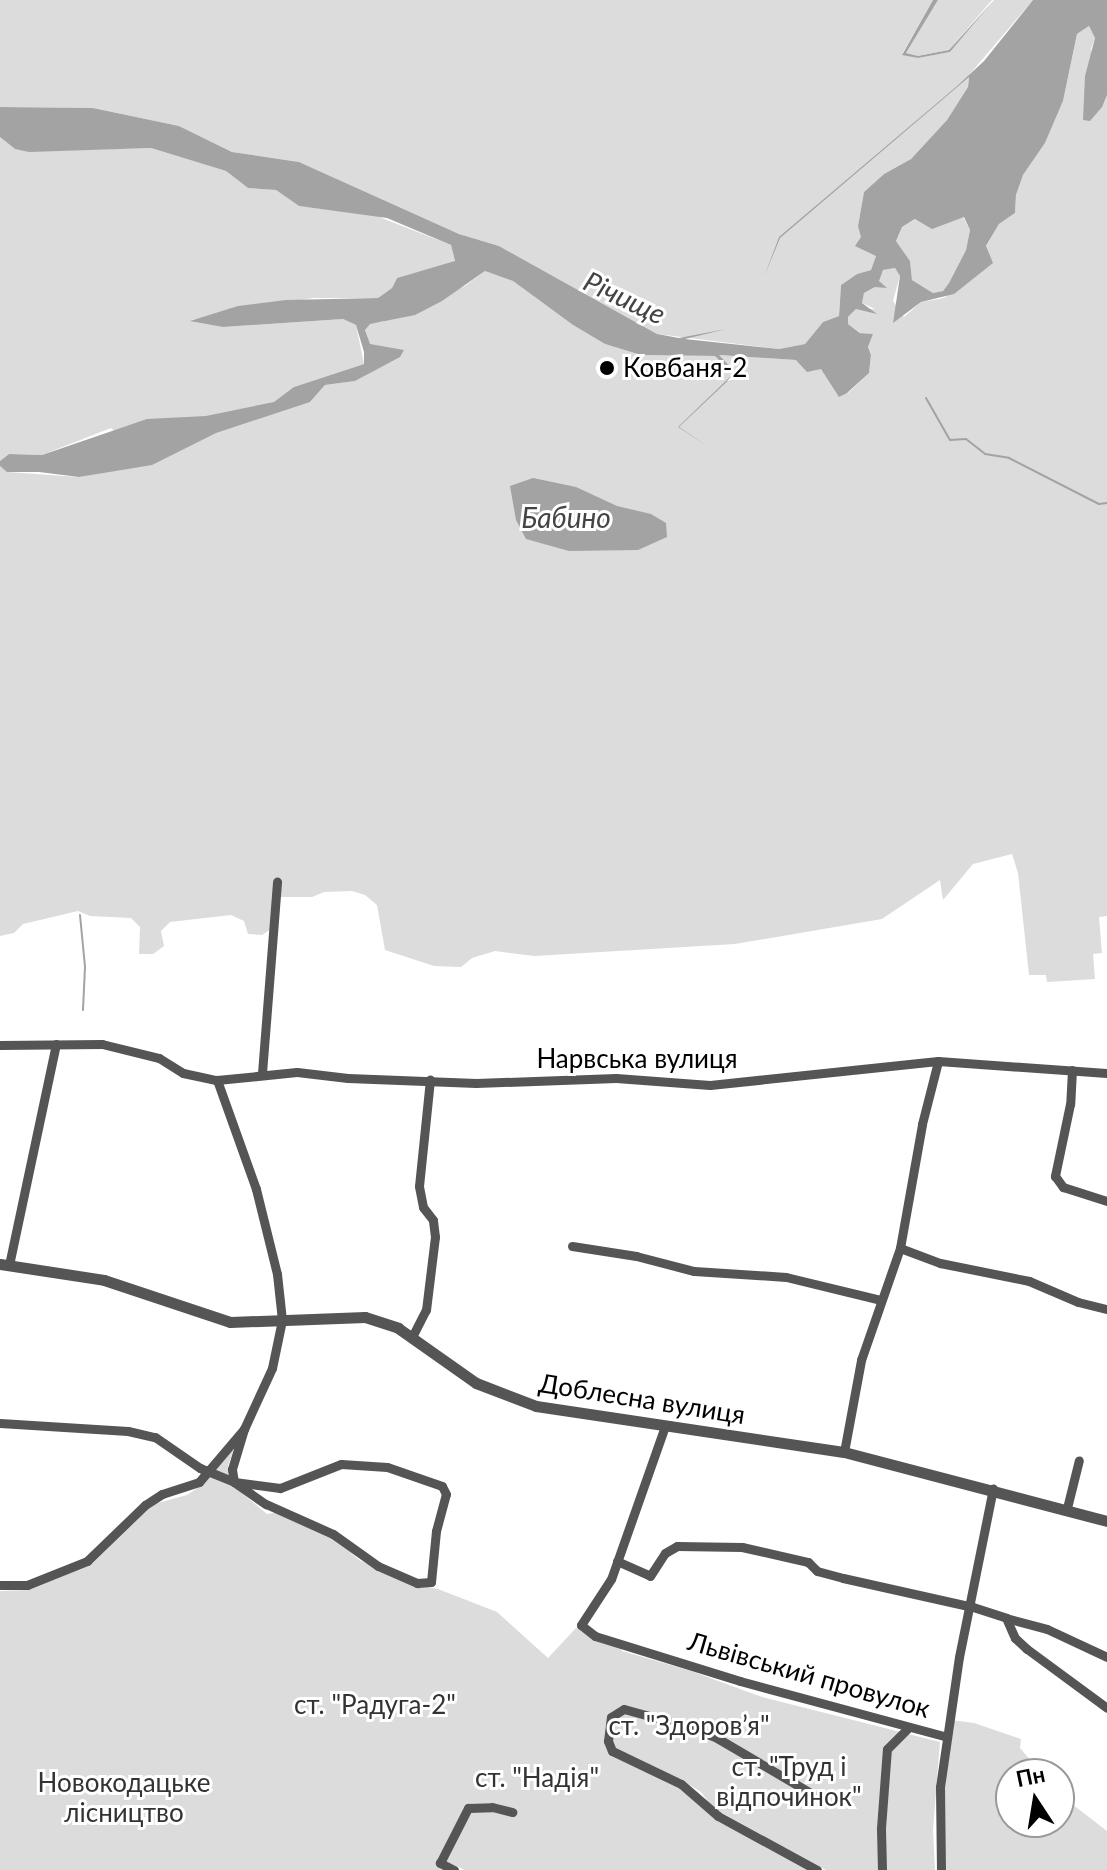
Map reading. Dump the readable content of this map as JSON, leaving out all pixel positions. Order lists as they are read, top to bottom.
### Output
{
  "streets": {
    "street": ["Нарвська вулиця", "Доблесна вулиця", "Львівський провулок"]
  },
  "crossings": [
    ["Доблесна вулиця", "Львівський провулок"]
  ],
  "water": ["Річище", "Бабино"],
  "parks": [
    "ст. \"Радуга-2\"",
    "ст. \"Здоров’я\"",
    "ст. \"Труд і відпочинок\"",
    "ст. \"Надія\"",
    "Новокодацьке лісництво"
  ],
  "places": ["Ковбаня-2"],
  "north": "top"
}
